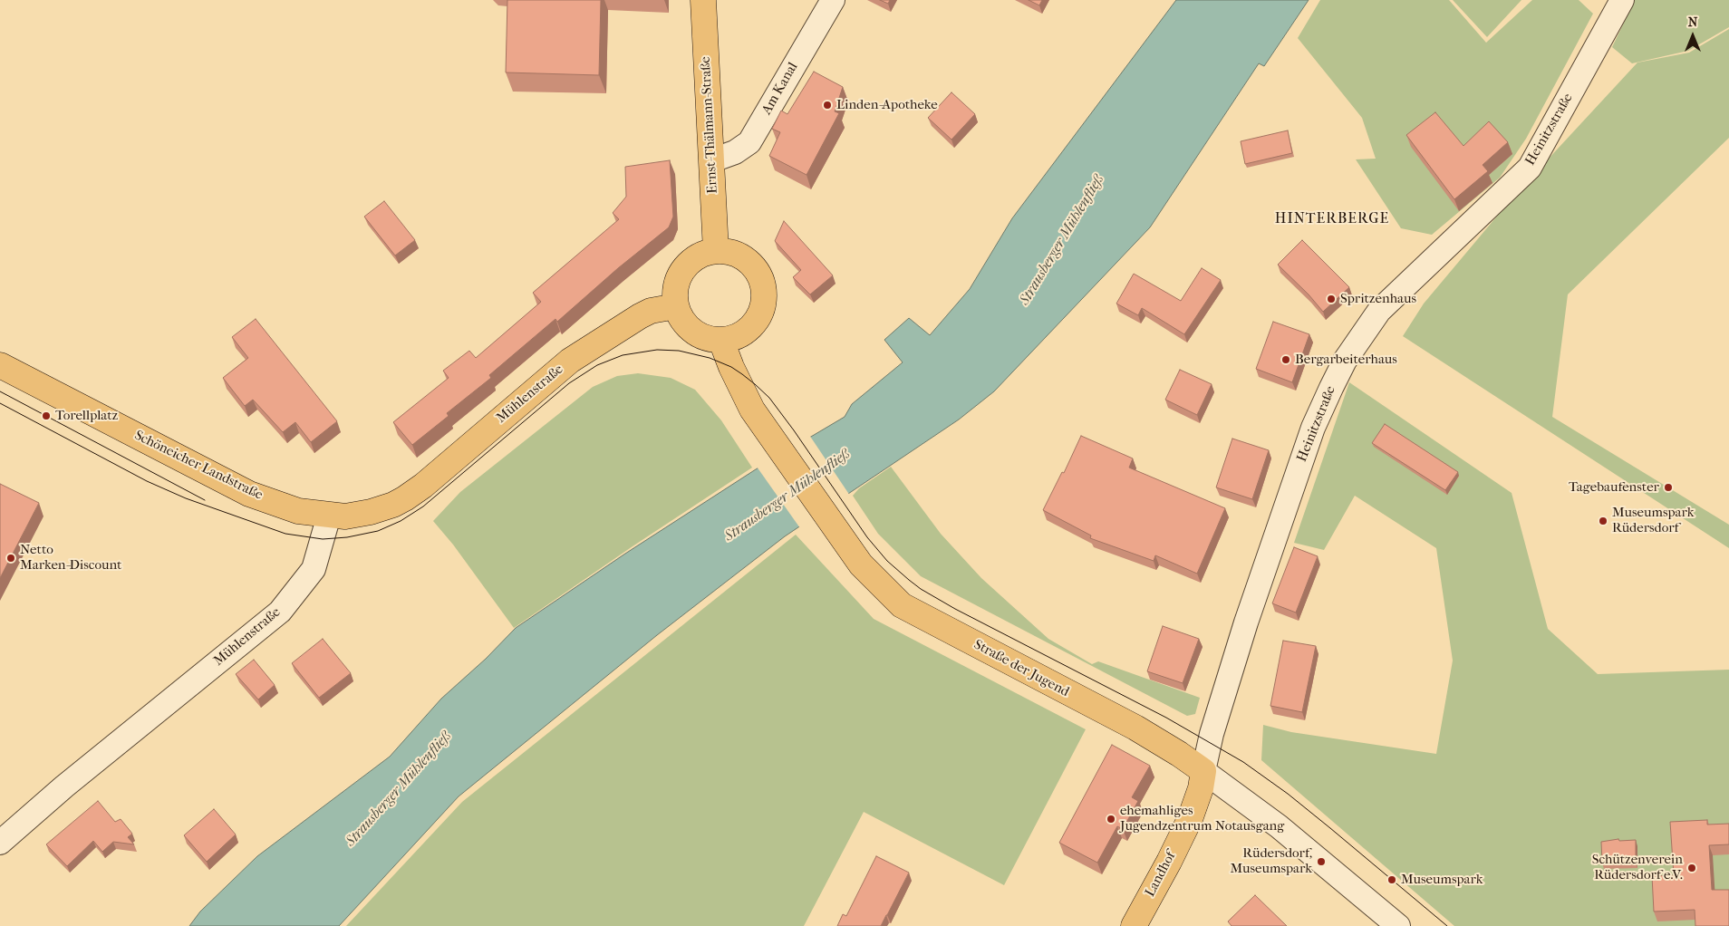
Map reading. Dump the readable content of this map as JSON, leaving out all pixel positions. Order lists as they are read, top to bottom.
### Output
{
  "streets": {
    "main road": [
      "Ernst-Thälmann-Straße",
      "Mühlenstraße",
      "Schöneicher Landstraße",
      "Straße der Jugend",
      "Landhof"
    ],
    "street": ["Am Kanal", "Heinitzstraße"]
  },
  "crossings": [
    ["Am Kanal", "Ernst-Thälmann-Straße"],
    ["Ernst-Thälmann-Straße", "Mühlenstraße"],
    ["Ernst-Thälmann-Straße", "Straße der Jugend"],
    ["Heinitzstraße", "Straße der Jugend"],
    ["Heinitzstraße", "Landhof"],
    ["Mühlenstraße", "Schöneicher Landstraße"],
    ["Mühlenstraße", "Straße der Jugend"],
    ["Straße der Jugend", "Landhof"]
  ],
  "districts": ["HINTERBERGE"],
  "water": ["Strausberger Mühlenfließ"],
  "places": [
    "Linden-Apotheke",
    "Spritzenhaus",
    "Bergarbeiterhaus",
    "Torellplatz",
    "Tagebaufenster",
    "Museumspark Rüdersdorf",
    "Netto Marken-Discount",
    "ehemahliges Jugendzentrum Notausgang",
    "Rüdersdorf, Museumspark",
    "Schützenverein Rüdersdorf e.V.",
    "Museumspark"
  ],
  "north": "top"
}
